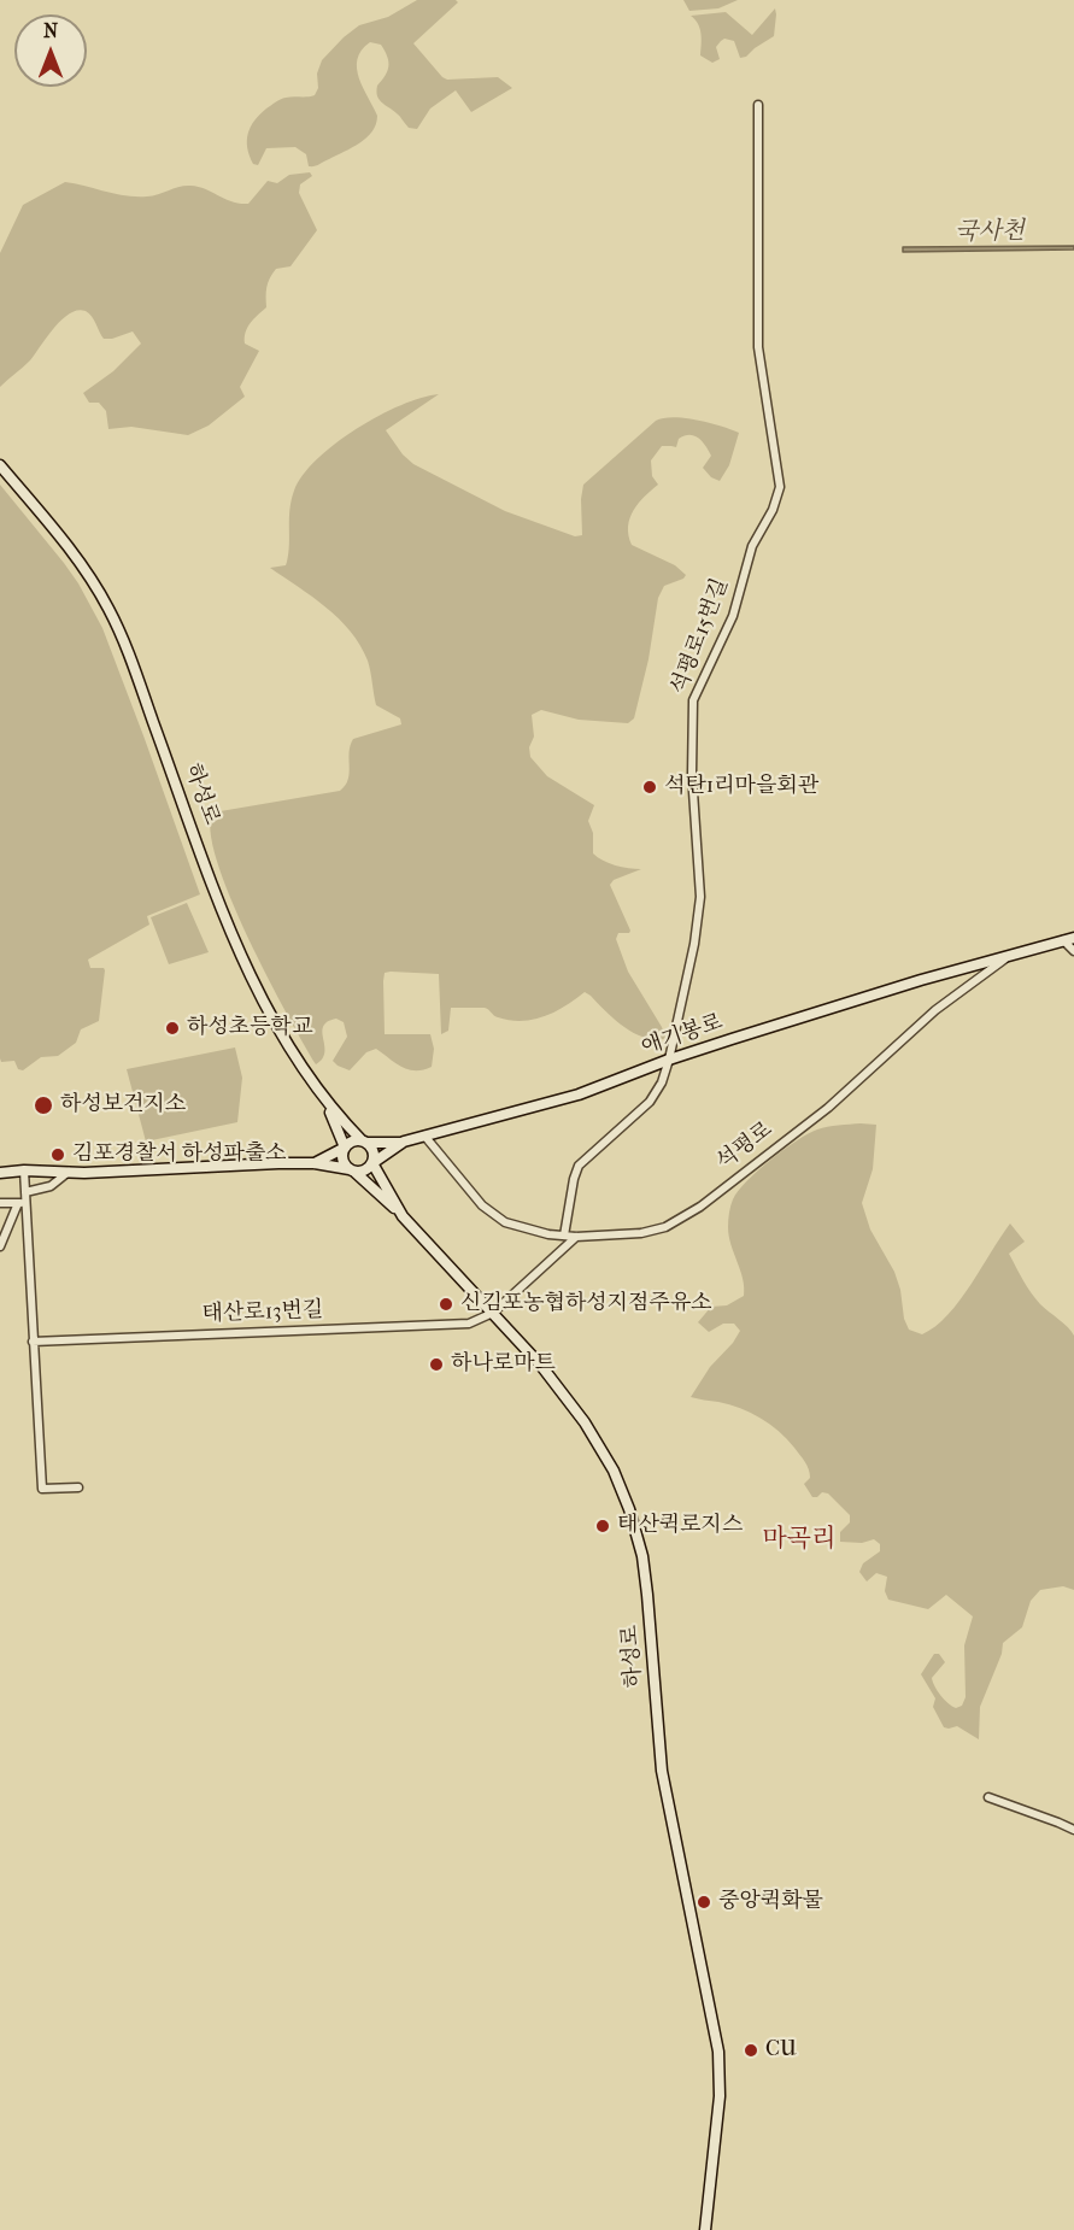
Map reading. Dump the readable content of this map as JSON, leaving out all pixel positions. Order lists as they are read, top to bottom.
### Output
{
  "streets": {
    "street": [
      "석평로15번길",
      "하성로",
      "애기봉로",
      "석평로",
      "태산로13번길"
    ]
  },
  "crossings": [
    ["석평로15번길", "애기봉로"],
    ["석평로15번길", "석평로"],
    ["하성로", "애기봉로"],
    ["하성로", "태산로13번길"],
    ["애기봉로", "석평로"]
  ],
  "districts": ["마곡리"],
  "water": ["국사천"],
  "places": [
    "석탄1리마을회관",
    "하성초등학교",
    "하성보건지소",
    "김포경찰서 하성파출소",
    "신김포농협하성지점주유소",
    "하나로마트",
    "태산퀵로지스",
    "중앙퀵화물",
    "CU"
  ],
  "north": "top"
}
